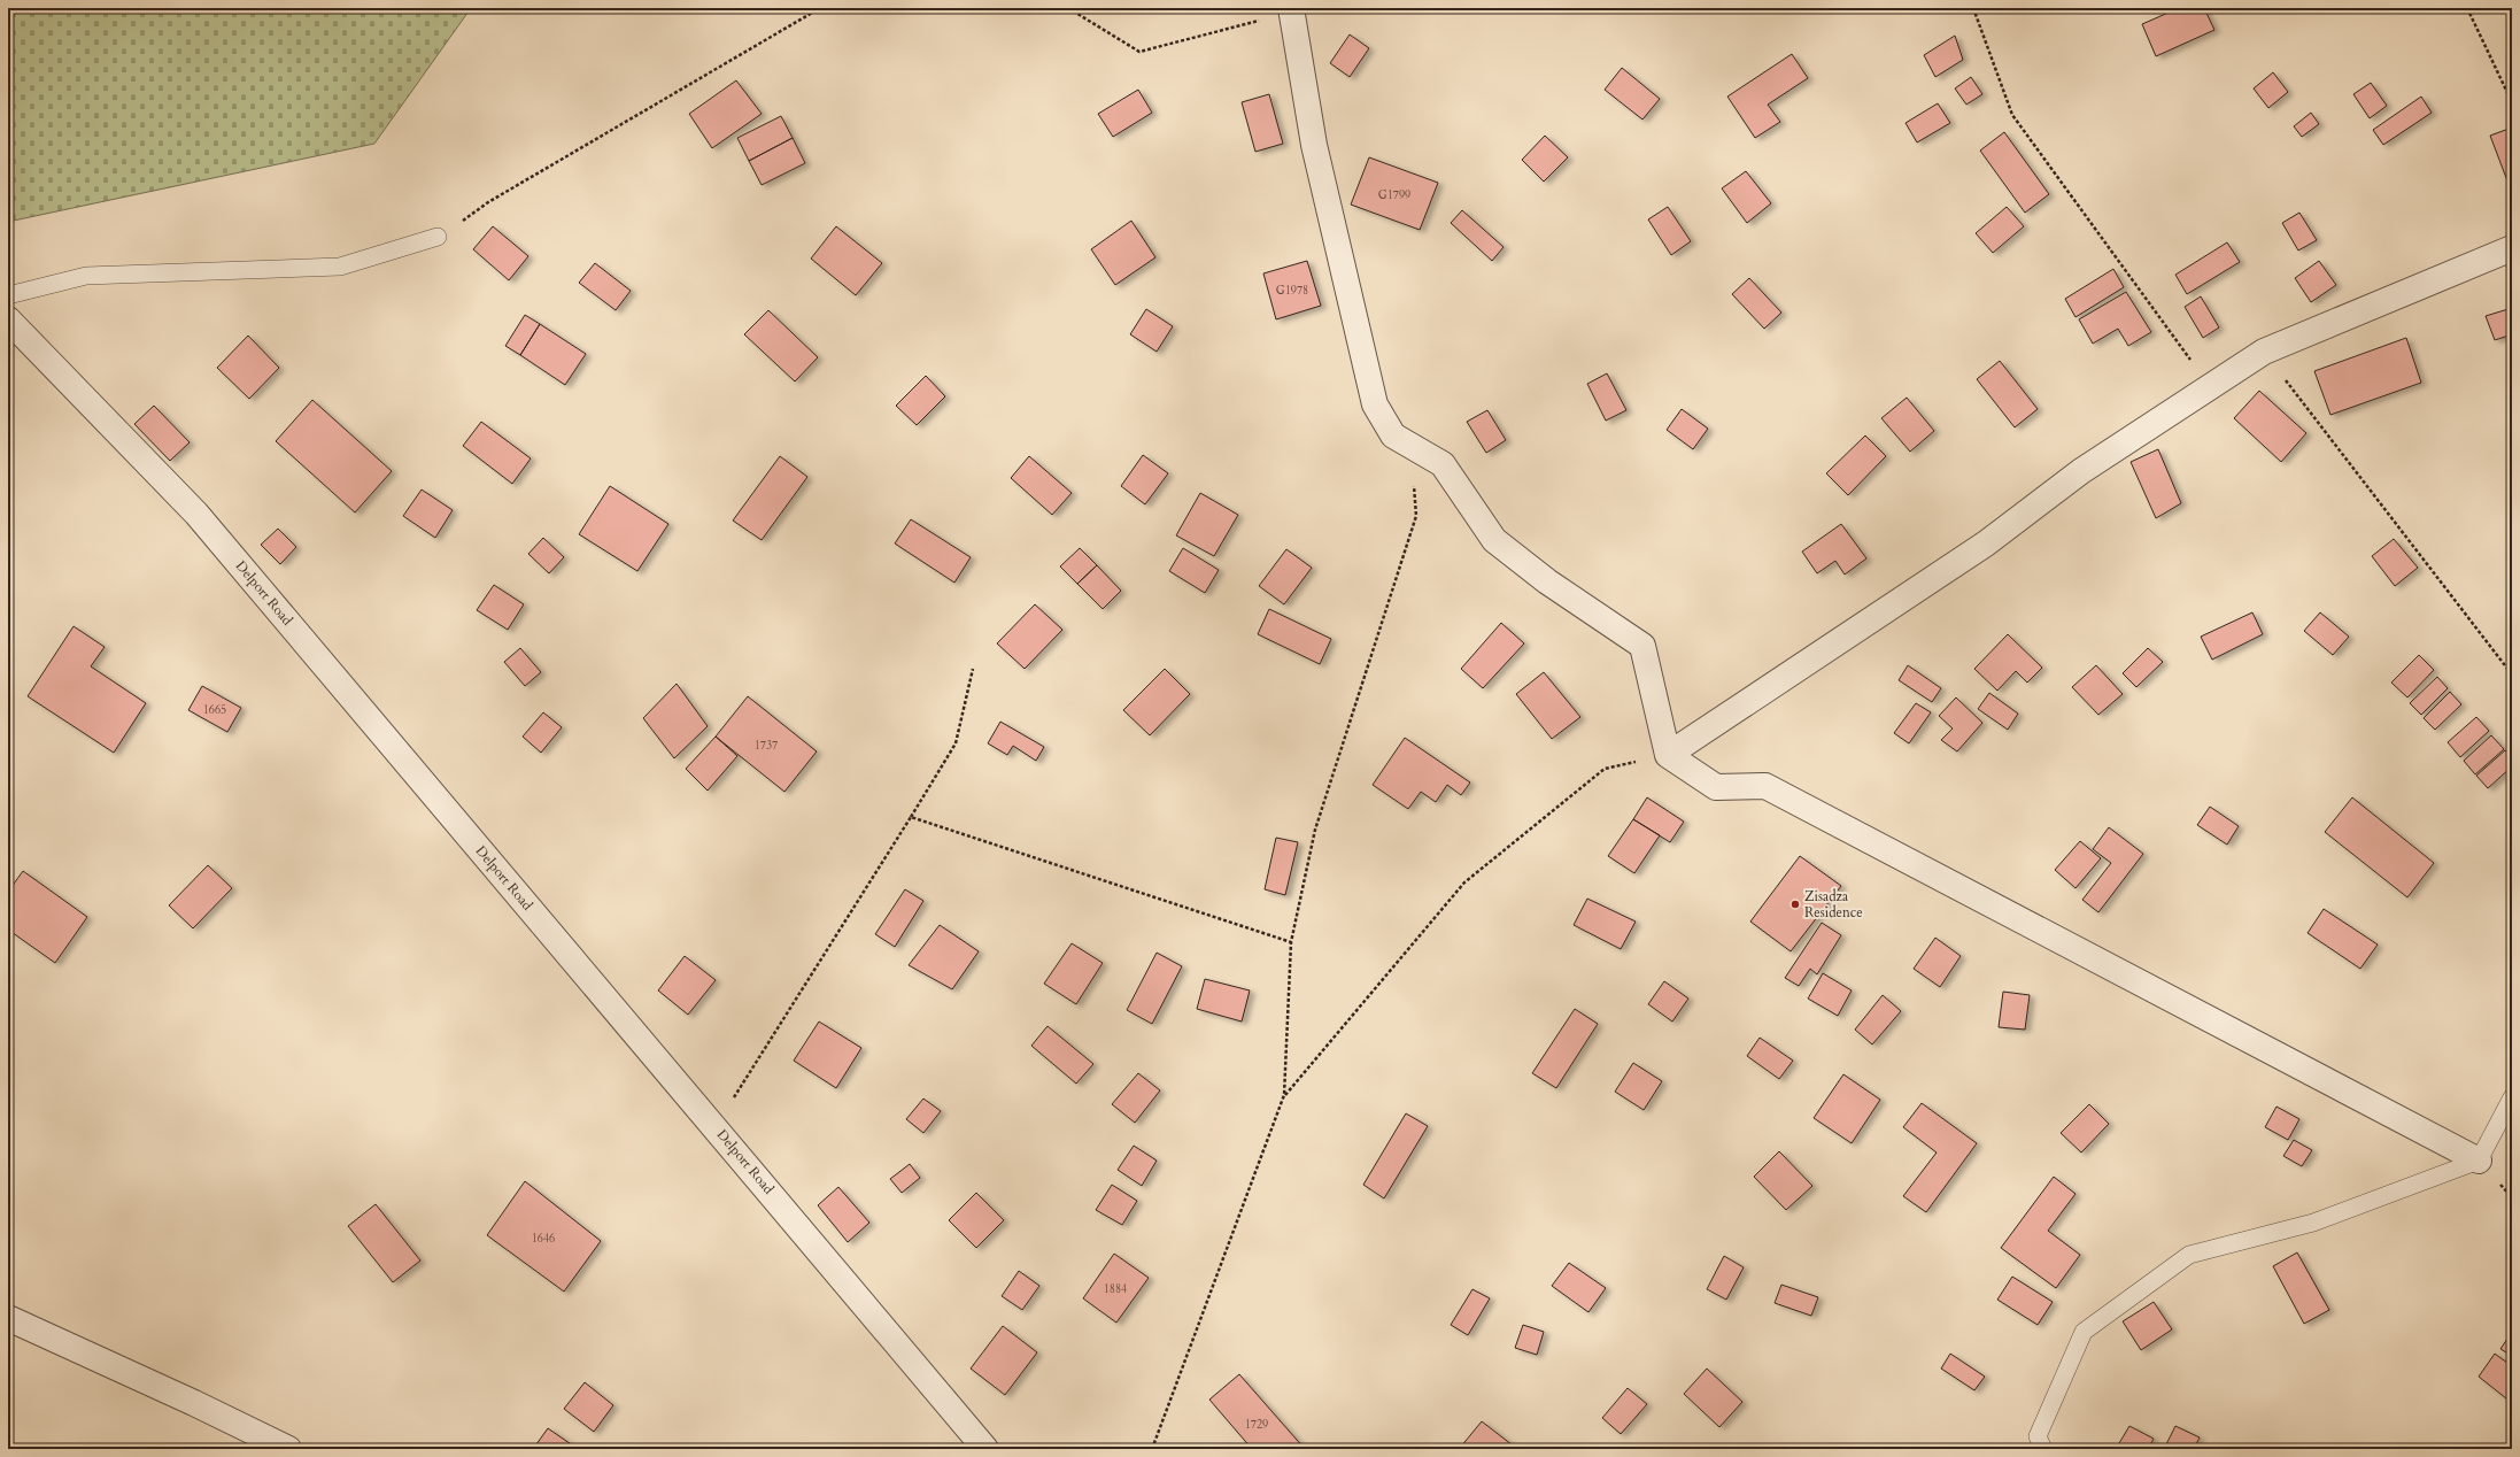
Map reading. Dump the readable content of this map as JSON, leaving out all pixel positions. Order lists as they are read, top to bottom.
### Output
{
  "streets": {
    "street": ["Delport Road"]
  },
  "places": ["Zisadza Residence"],
  "house_numbers": [
    "G1799",
    "G1978",
    "1665",
    "1737",
    "1646",
    "1884",
    "1729"
  ]
}
